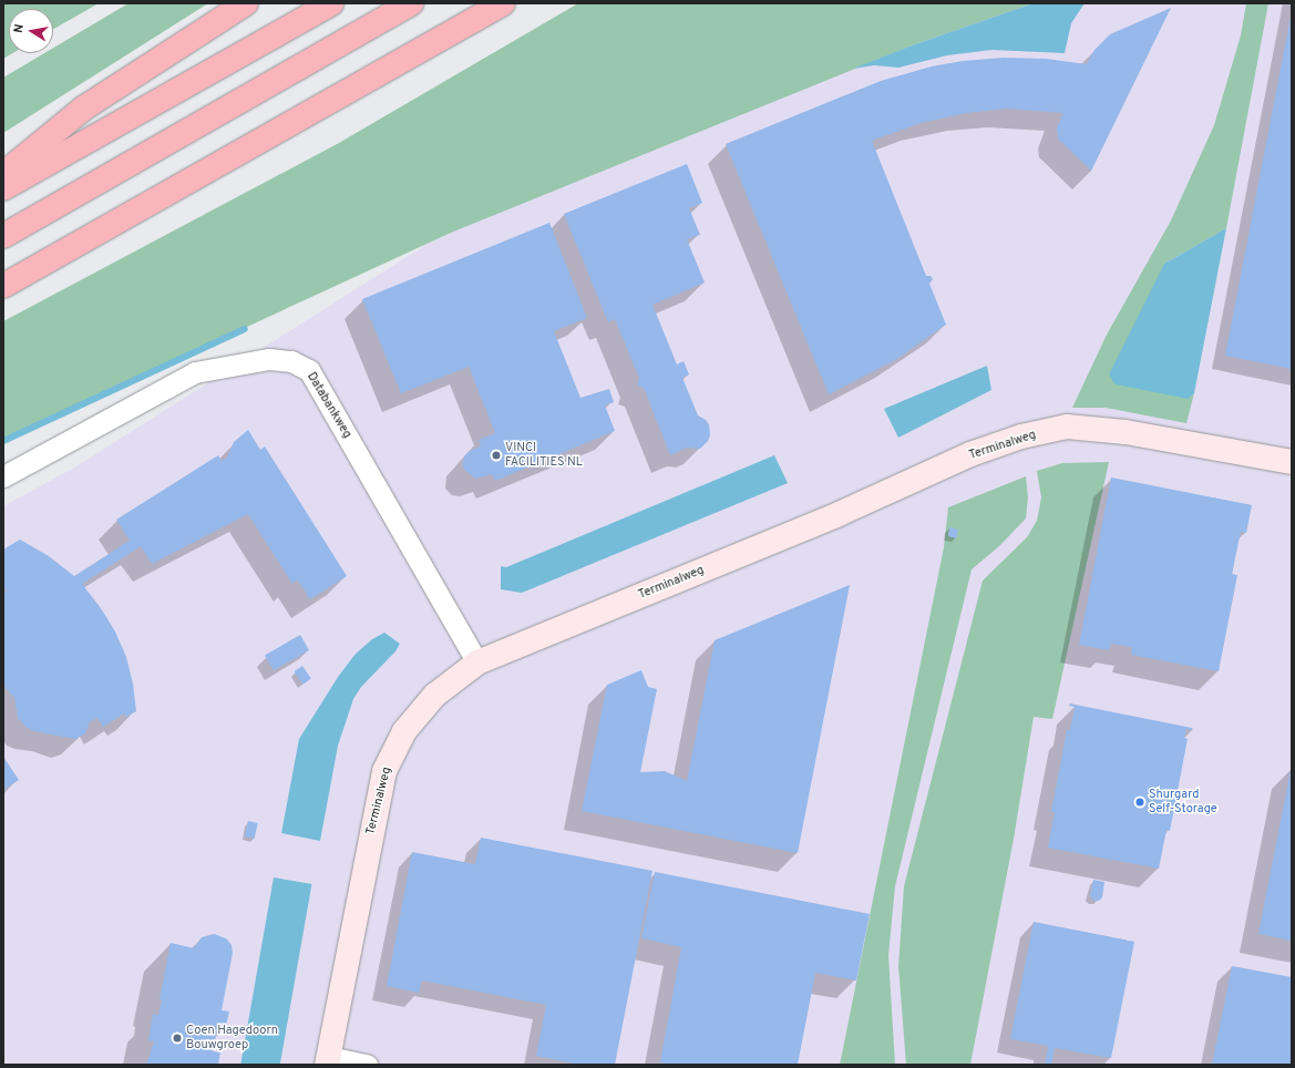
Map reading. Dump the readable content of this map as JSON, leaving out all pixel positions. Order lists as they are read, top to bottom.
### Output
{
  "streets": {
    "street": ["Databankweg", "Terminalweg"]
  },
  "crossings": [
    ["Databankweg", "Terminalweg"]
  ],
  "places": ["VINCI FACILITIES NL", "Shurgard Self-Storage", "Coen Hagedoorn Bouwgroep"],
  "north": "left"
}
